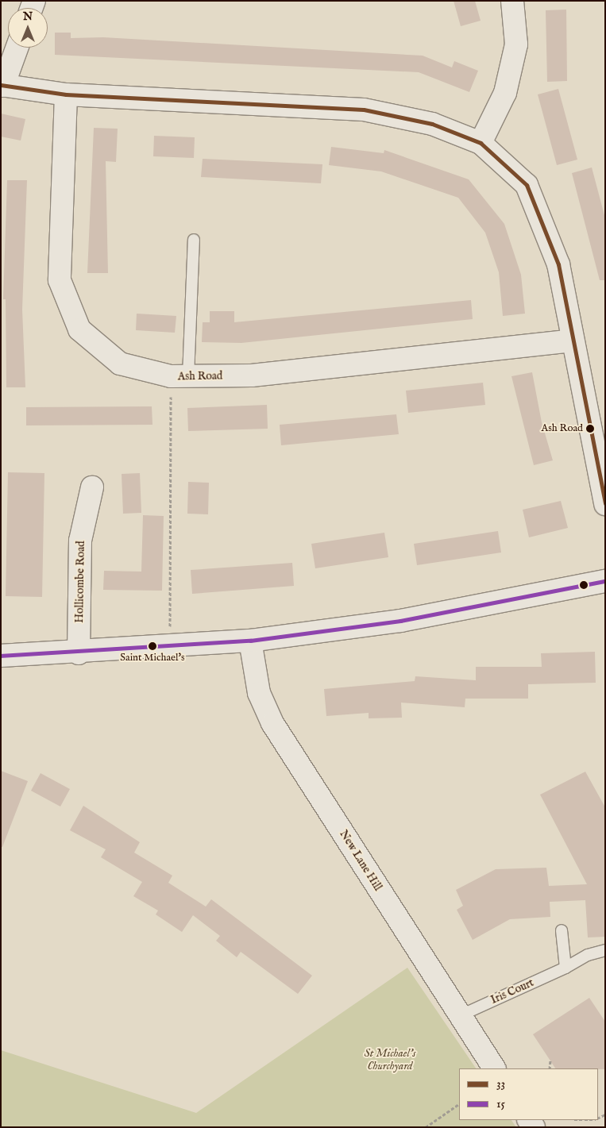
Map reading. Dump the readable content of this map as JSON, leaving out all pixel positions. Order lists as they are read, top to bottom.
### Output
{
  "streets": {
    "street": ["Ash Road", "Hollicombe Road", "New Lane Hill"],
    "lane": ["Iris Court"]
  },
  "crossings": [
    ["New Lane Hill", "Iris Court"]
  ],
  "parks": ["St Michael's Churchyard"],
  "places": ["Ash Road", "Saint Michael's"],
  "lines": ["transit line 33", "transit line 15"],
  "legend": ["33", "15"],
  "north": "top"
}
